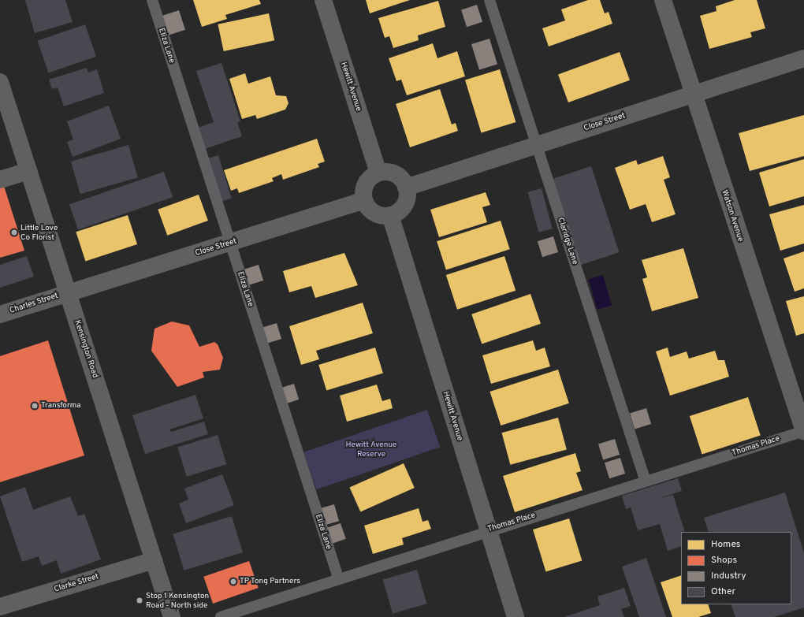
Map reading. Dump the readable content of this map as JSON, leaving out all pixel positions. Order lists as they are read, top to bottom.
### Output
{
  "streets": {
    "street": [
      "Hewitt Avenue",
      "Close Street",
      "Watson Avenue",
      "Charles Street",
      "Kensington Road",
      "Clarke Street"
    ],
    "lane": ["Eliza Lane", "Claridge Lane", "Thomas Place"]
  },
  "crossings": [
    ["Eliza Lane", "Close Street"],
    ["Eliza Lane", "Thomas Place"],
    ["Hewitt Avenue", "Close Street"],
    ["Hewitt Avenue", "Thomas Place"],
    ["Close Street", "Watson Avenue"],
    ["Close Street", "Claridge Lane"],
    ["Close Street", "Charles Street"],
    ["Close Street", "Kensington Road"],
    ["Watson Avenue", "Thomas Place"],
    ["Claridge Lane", "Thomas Place"],
    ["Charles Street", "Kensington Road"],
    ["Kensington Road", "Clarke Street"]
  ],
  "parks": ["Hewitt Avenue Reserve"],
  "places": [
    "Little Love Co Florist",
    "Transforma",
    "TP Tong Partners",
    "Stop 1 Kensington Road - North side"
  ],
  "legend": [
    "Homes",
    "Shops",
    "Industry",
    "Other"
  ]
}
